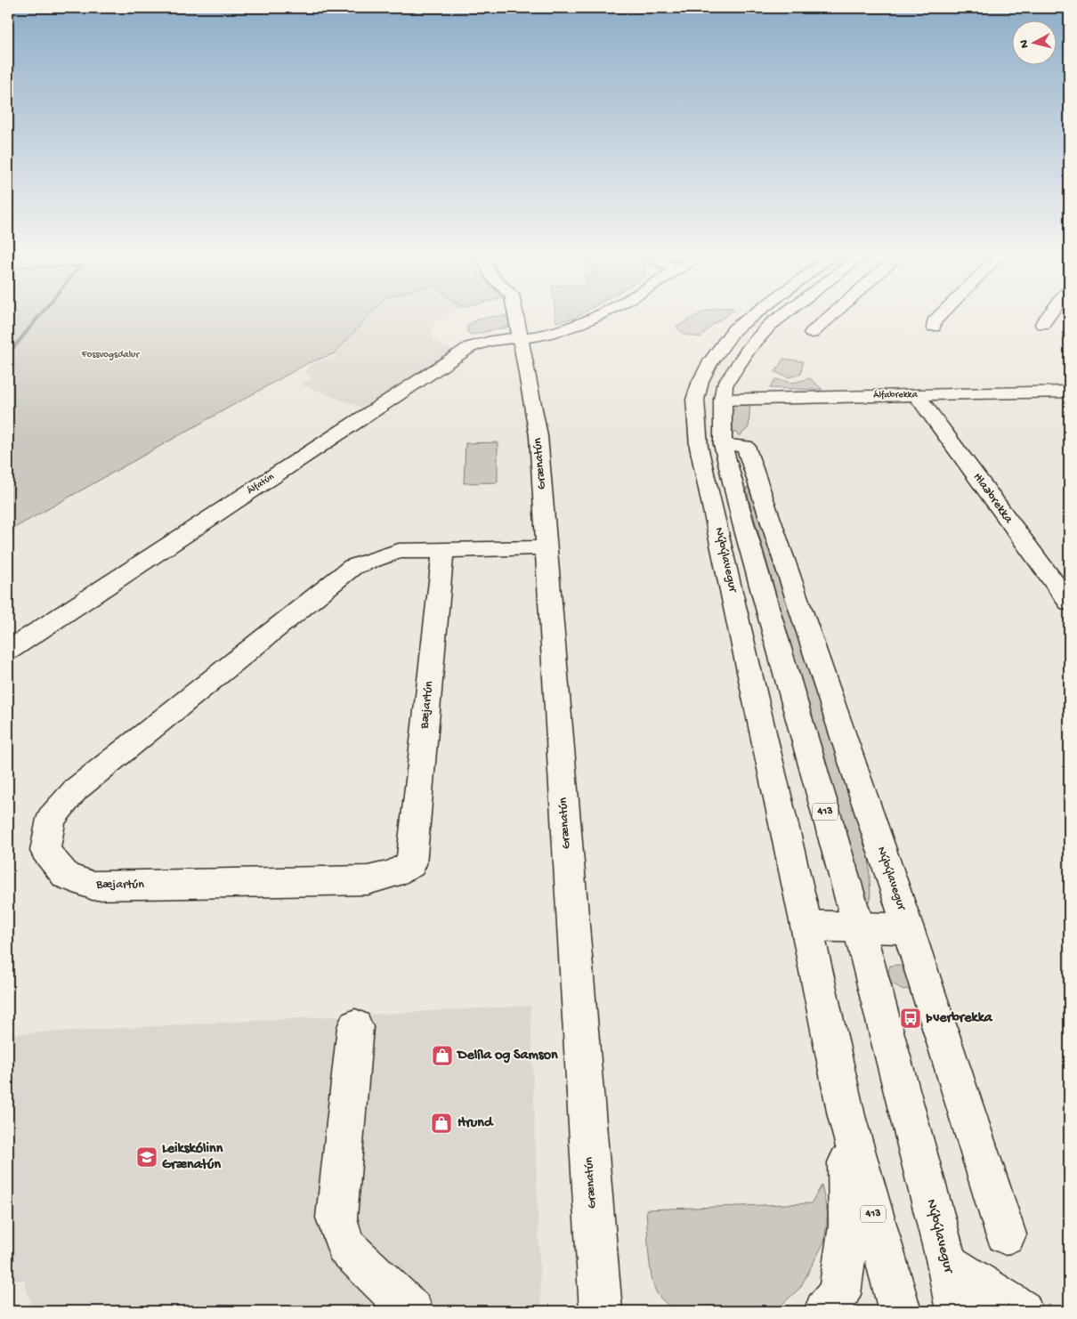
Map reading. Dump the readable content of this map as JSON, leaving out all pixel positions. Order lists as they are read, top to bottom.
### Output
{
  "streets": {
    "street": [
      "Álfabrekka",
      "Grænatún",
      "Álfatún",
      "Hlaðbrekka",
      "Nýbýlavegur",
      "Bæjartún",
      "413"
    ]
  },
  "crossings": [
    ["Álfabrekka", "Hlaðbrekka"],
    ["Álfabrekka", "Nýbýlavegur"],
    ["Grænatún", "Álfatún"],
    ["Grænatún", "Bæjartún"]
  ],
  "parks": ["Fossvogsdalur"],
  "places": {
    "bus stop": ["Þverbrekka"],
    "shop": ["Delíla og Samson", "Hrund"],
    "school or university": ["Leikskólinn Grænatún"]
  },
  "north": "left"
}
